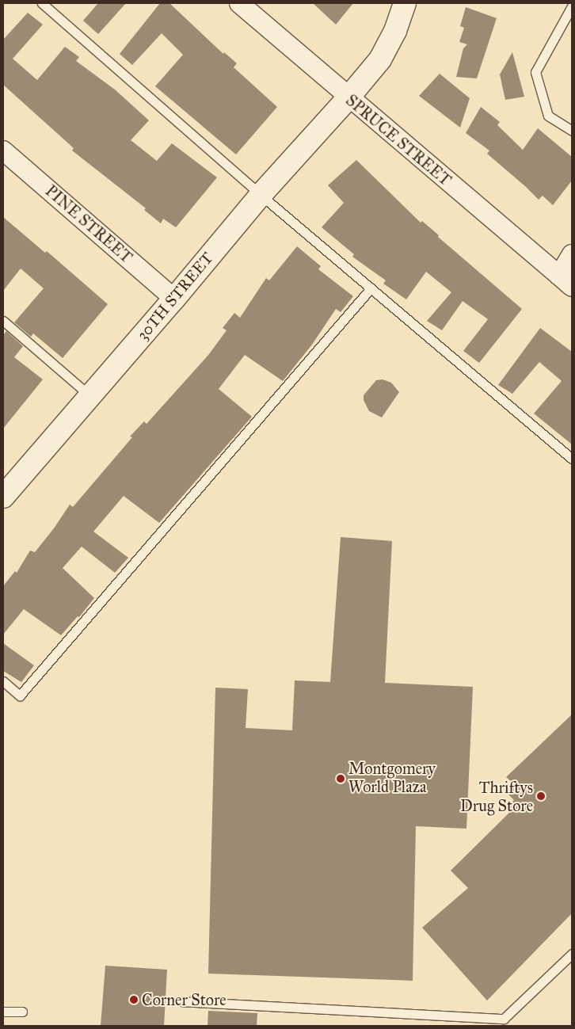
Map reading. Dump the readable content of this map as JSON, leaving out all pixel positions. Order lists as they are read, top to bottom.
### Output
{
  "streets": {
    "street": ["SPRUCE STREET", "PINE STREET", "30TH STREET"]
  },
  "crossings": [
    ["SPRUCE STREET", "30TH STREET"],
    ["PINE STREET", "30TH STREET"]
  ],
  "places": ["Montgomery World Plaza", "Thriftys Drug Store", "Corner Store"]
}
